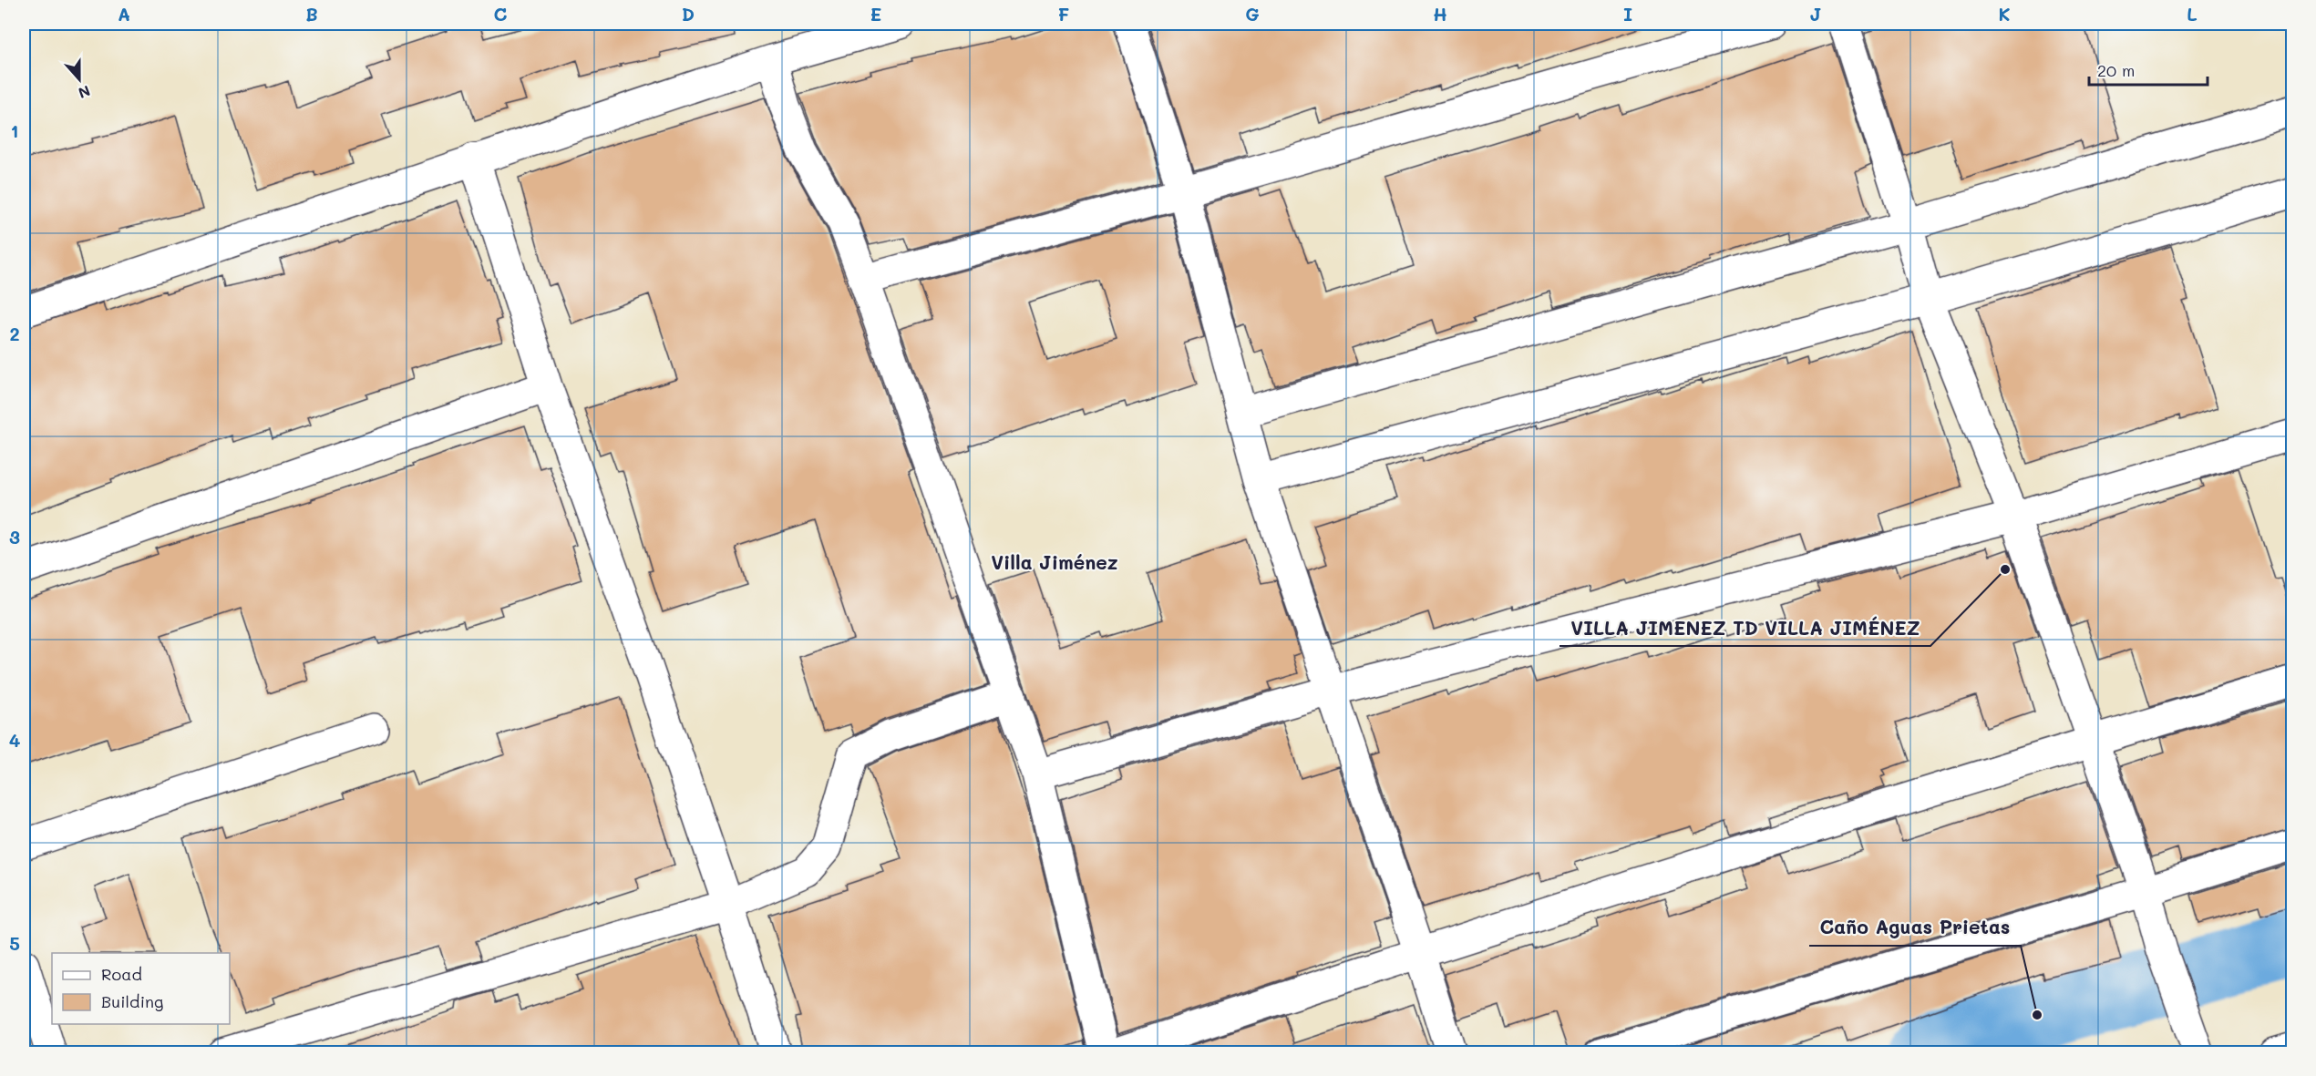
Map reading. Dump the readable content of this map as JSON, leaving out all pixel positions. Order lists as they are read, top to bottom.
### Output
{
  "districts": ["Villa Jiménez"],
  "places": ["VILLA JIMENEZ TD VILLA JIMÉNEZ", "Caño Aguas Prietas"],
  "legend": ["Road", "Building"],
  "scale_bar": "20 m",
  "north": "bottom",
  "grid": {
    "columns": [
      "A",
      "B",
      "C",
      "D",
      "E",
      "F",
      "G",
      "H",
      "I",
      "J",
      "K",
      "L"
    ],
    "rows": [
      "1",
      "2",
      "3",
      "4",
      "5"
    ]
  }
}
